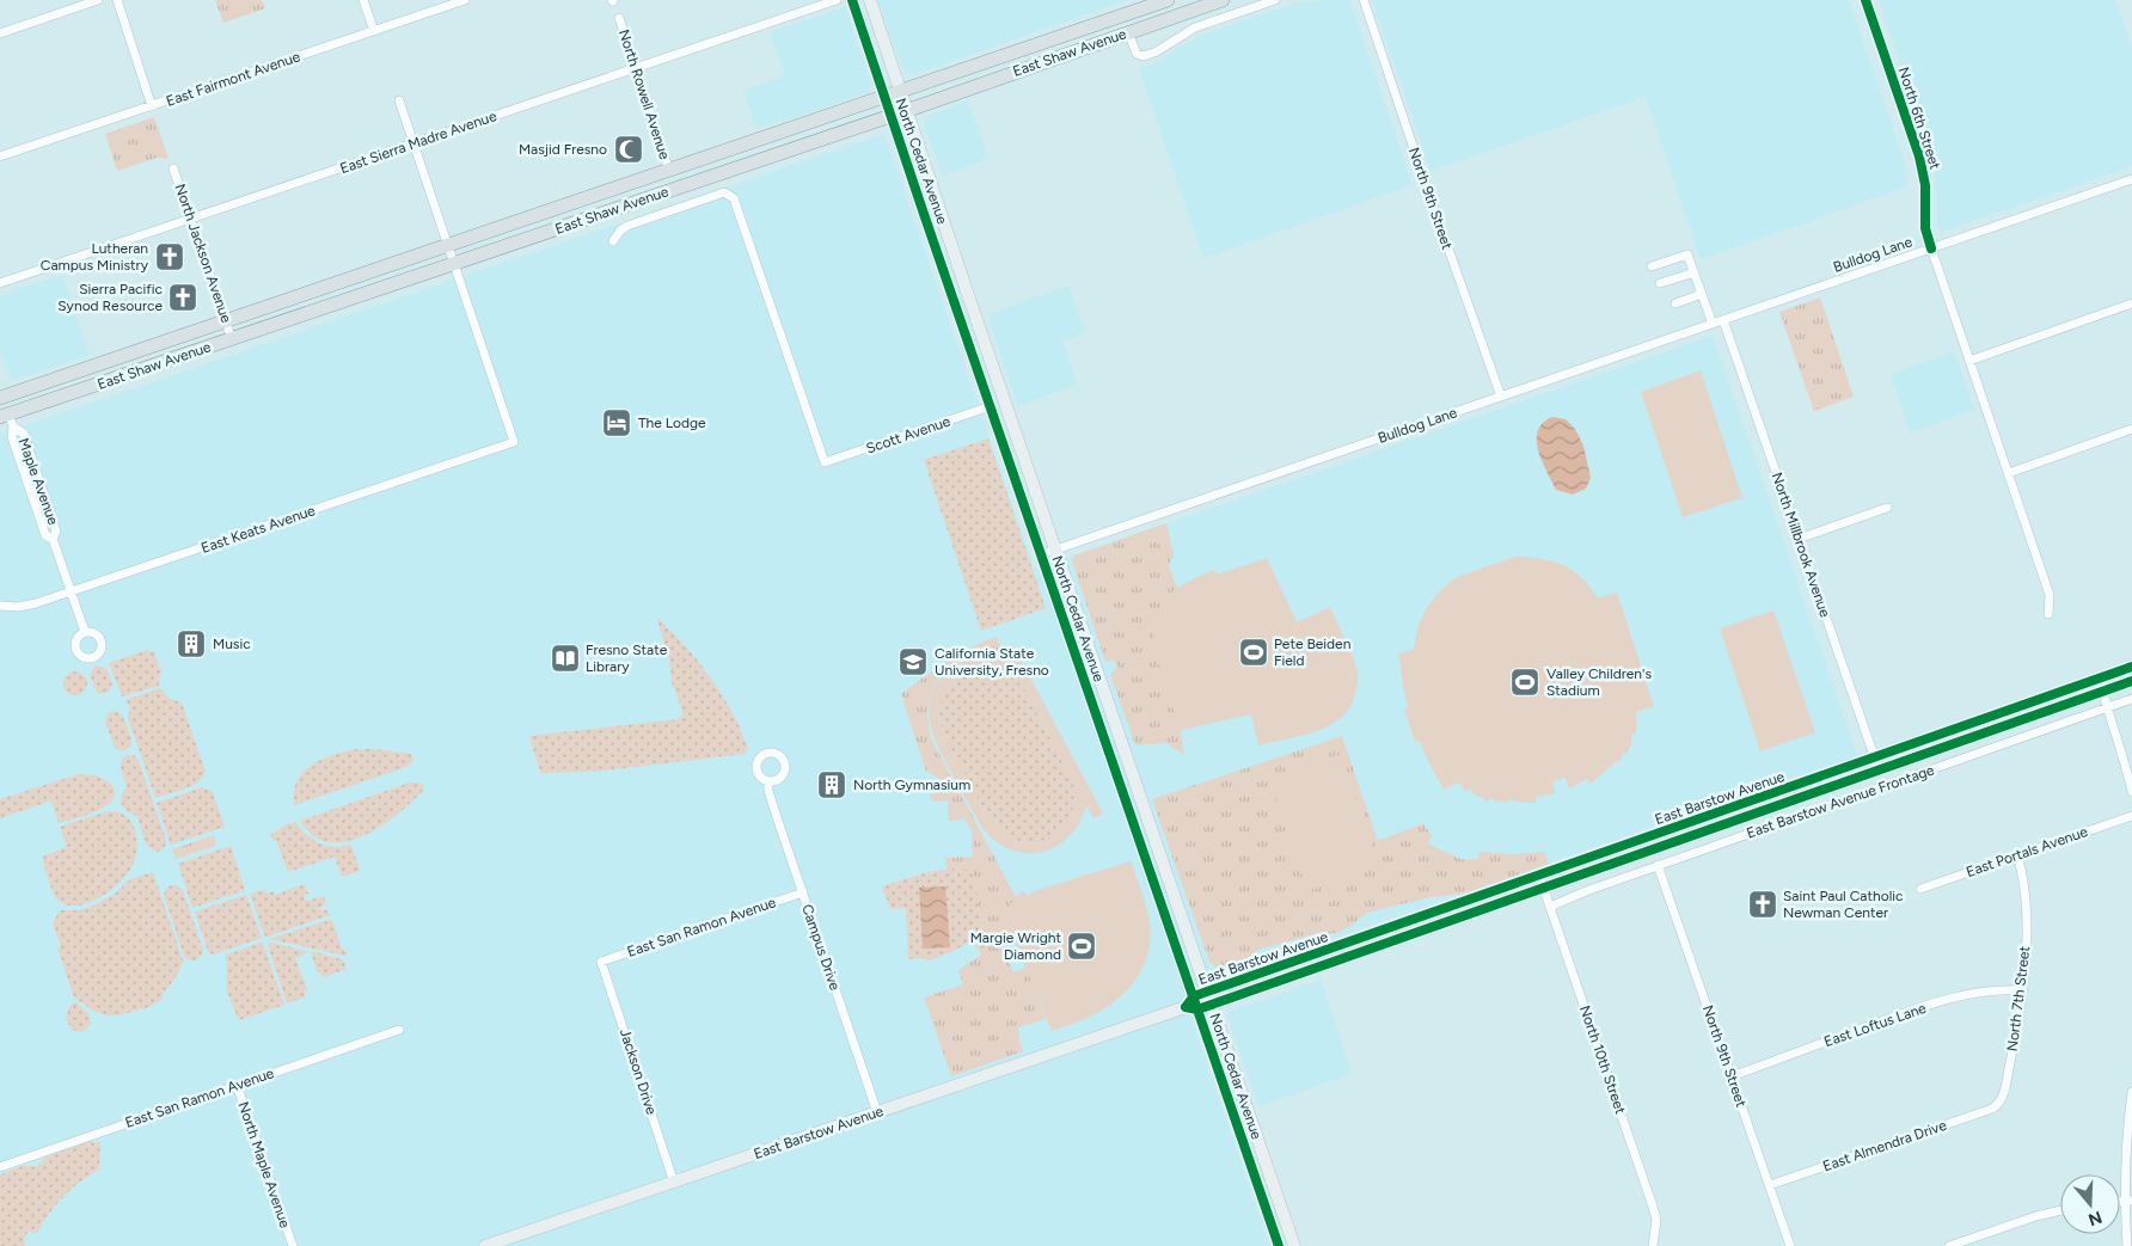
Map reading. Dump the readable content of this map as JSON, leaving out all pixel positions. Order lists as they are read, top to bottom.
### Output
{
  "streets": {
    "main road": ["East Shaw Avenue", "North Cedar Avenue", "East Barstow Avenue"],
    "street": [
      "East Fairmont Avenue",
      "North Rowell Avenue",
      "North 6th Street",
      "East Sierra Madre Avenue",
      "North 9th Street",
      "North Jackson Avenue",
      "Bulldog Lane",
      "Scott Avenue",
      "Maple Avenue",
      "East Keats Avenue",
      "North Millbrook Avenue",
      "East Barstow Avenue Frontage",
      "East Portals Avenue",
      "East San Ramon Avenue",
      "Campus Drive",
      "North 7th Street",
      "East Loftus Lane",
      "North 10th Street",
      "Jackson Drive",
      "East Almendra Drive",
      "North Maple Avenue"
    ]
  },
  "crossings": [
    ["East Shaw Avenue", "North Rowell Avenue"],
    ["East Shaw Avenue", "North Cedar Avenue"],
    ["East Shaw Avenue", "North Jackson Avenue"],
    ["East Shaw Avenue", "Maple Avenue"],
    ["East Shaw Avenue", "East Keats Avenue"],
    ["North Rowell Avenue", "East Sierra Madre Avenue"],
    ["North 6th Street", "Bulldog Lane"],
    ["East Sierra Madre Avenue", "North Jackson Avenue"],
    ["North Cedar Avenue", "Bulldog Lane"],
    ["North Cedar Avenue", "Scott Avenue"],
    ["North Cedar Avenue", "East Barstow Avenue"],
    ["North 9th Street", "Bulldog Lane"],
    ["North 9th Street", "East Barstow Avenue Frontage"],
    ["North 9th Street", "East Loftus Lane"],
    ["North 9th Street", "East Almendra Drive"],
    ["Bulldog Lane", "North Millbrook Avenue"],
    ["Maple Avenue", "East Keats Avenue"],
    ["North Millbrook Avenue", "East Barstow Avenue"],
    ["East Barstow Avenue", "Campus Drive"],
    ["East Barstow Avenue", "North 10th Street"],
    ["East Barstow Avenue", "Jackson Drive"],
    ["East Barstow Avenue Frontage", "North 10th Street"],
    ["East Portals Avenue", "North 7th Street"],
    ["East San Ramon Avenue", "Campus Drive"],
    ["East San Ramon Avenue", "Jackson Drive"],
    ["East San Ramon Avenue", "North Maple Avenue"],
    ["North 7th Street", "East Loftus Lane"],
    ["North 7th Street", "East Almendra Drive"]
  ],
  "places": {
    "mosque": ["Masjid Fresno"],
    "church": ["Lutheran Campus Ministry", "Sierra Pacific Synod Resource", "Saint Paul Catholic Newman Center"],
    "hotel": ["The Lodge"],
    "building": ["Music", "North Gymnasium"],
    "sports": ["Pete Beiden Field", "Valley Children's Stadium", "Margie Wright Diamond"],
    "library": ["Fresno State Library"],
    "school or university": ["California State University, Fresno"]
  },
  "north": "bottom"
}
